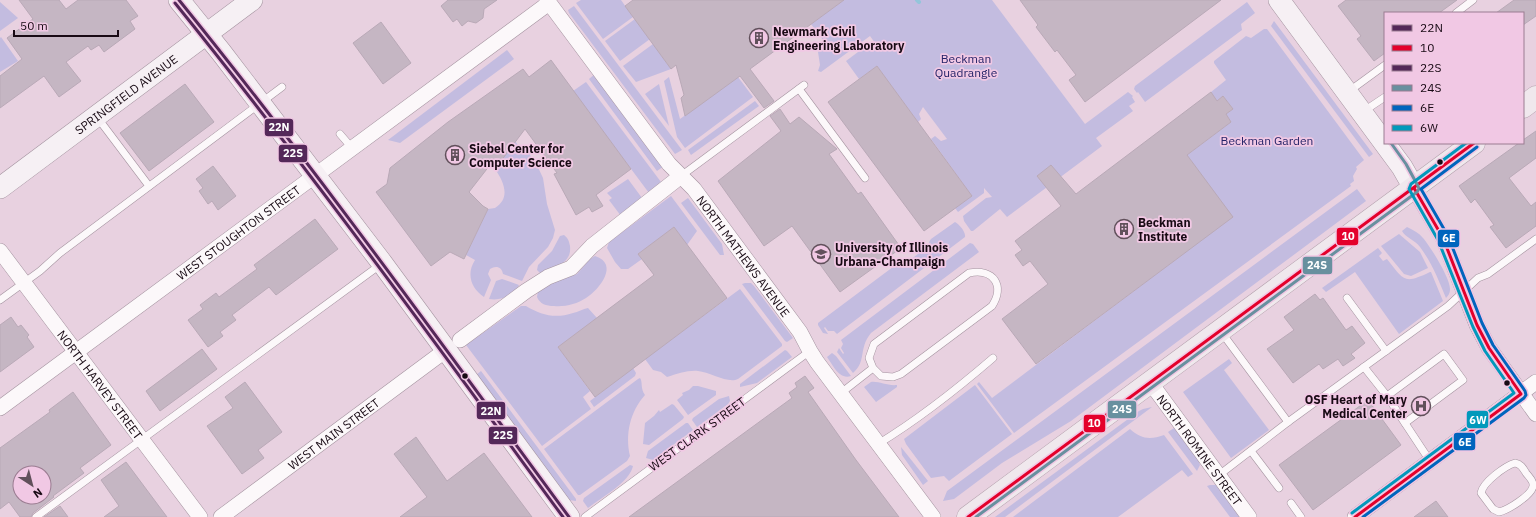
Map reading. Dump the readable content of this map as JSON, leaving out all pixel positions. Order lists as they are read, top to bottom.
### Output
{
  "streets": {
    "street": [
      "SPRINGFIELD AVENUE",
      "WEST STOUGHTON STREET",
      "NORTH MATHEWS AVENUE",
      "NORTH HARVEY STREET",
      "WEST MAIN STREET",
      "NORTH ROMINE STREET"
    ],
    "lane": ["WEST CLARK STREET"]
  },
  "crossings": [
    ["WEST STOUGHTON STREET", "NORTH MATHEWS AVENUE"],
    ["WEST STOUGHTON STREET", "NORTH HARVEY STREET"],
    ["NORTH MATHEWS AVENUE", "WEST MAIN STREET"],
    ["NORTH MATHEWS AVENUE", "WEST CLARK STREET"]
  ],
  "parks": ["Beckman Quadrangle", "Beckman Garden"],
  "places": {
    "building": ["Newmark Civil Engineering Laboratory", "Siebel Center for Computer Science", "Beckman Institute"],
    "school or university": ["University of Illinois Urbana-Champaign"],
    "hospital": ["OSF Heart of Mary Medical Center"]
  },
  "lines": [
    "transit line 22N",
    "transit line 22S",
    "transit line 10",
    "transit line 24S",
    "transit line 6W",
    "transit line 6E"
  ],
  "legend": [
    "22N",
    "10",
    "22S",
    "24S",
    "6E",
    "6W"
  ],
  "scale_bar": "50 m",
  "north": "bottom right"
}
